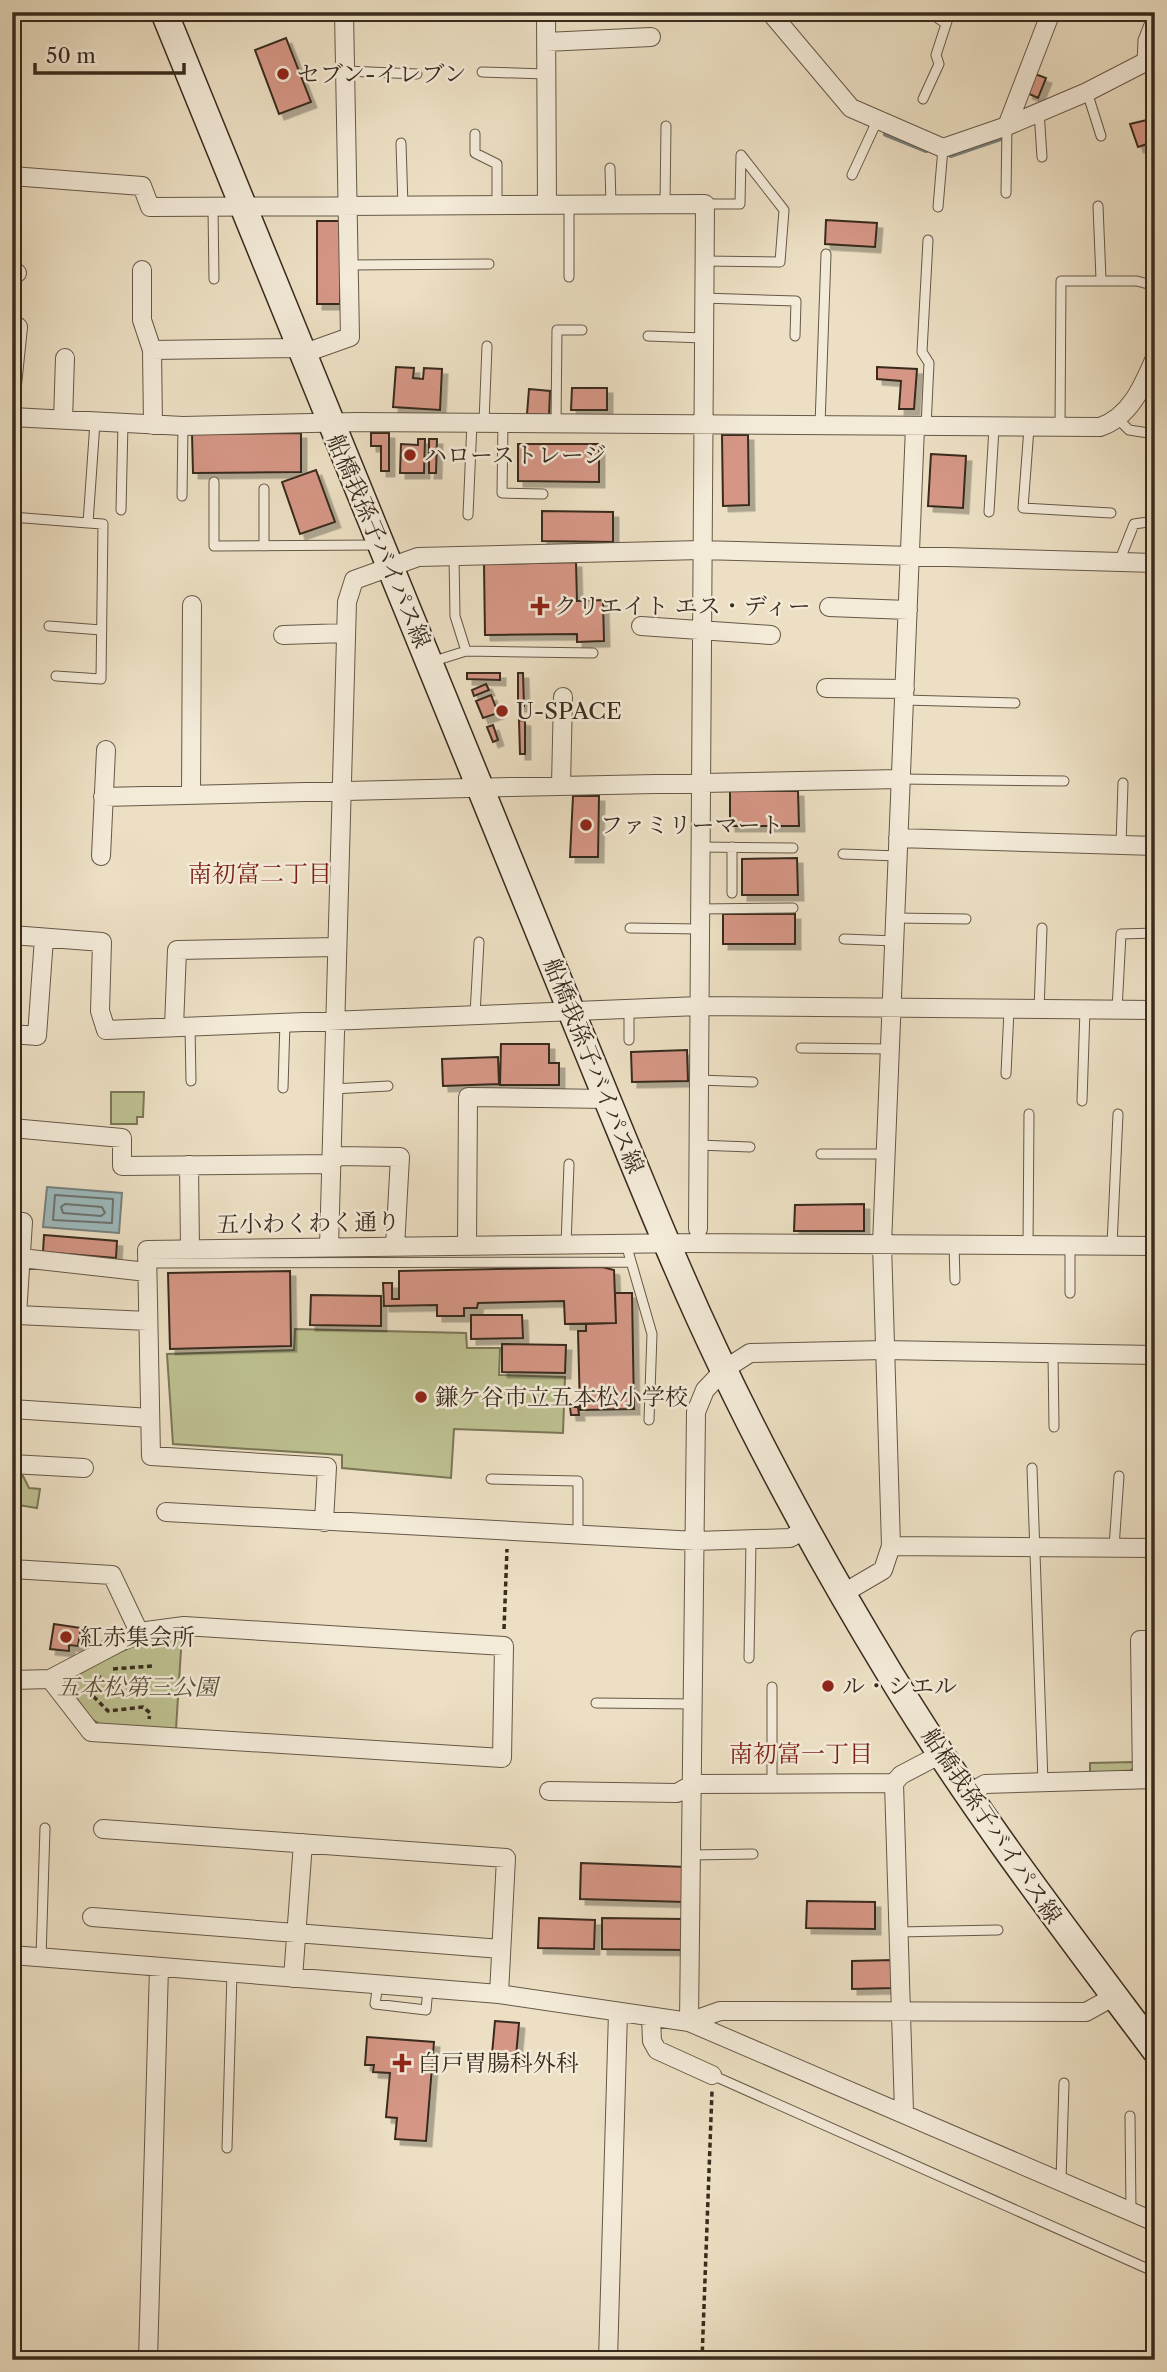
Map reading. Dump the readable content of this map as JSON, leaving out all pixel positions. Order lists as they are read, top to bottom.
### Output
{
  "streets": {
    "street": ["船橋我孫子バイパス線", "五小わくわく通り"]
  },
  "crossings": [
    ["船橋我孫子バイパス線", "五小わくわく通り"]
  ],
  "districts": ["南初富二丁目", "南初富一丁目"],
  "parks": ["五本松第三公園"],
  "places": {
    "other": [
      "セブン-イレブン",
      "ハローストレージ",
      "U-SPACE",
      "ファミリーマート",
      "鎌ケ谷市立五本松小学校",
      "紅赤集会所",
      "ル・シエル"
    ],
    "health": ["クリエイト エス・ディー", "白戸胃腸科外科"]
  },
  "scale_bar": "50 m"
}
